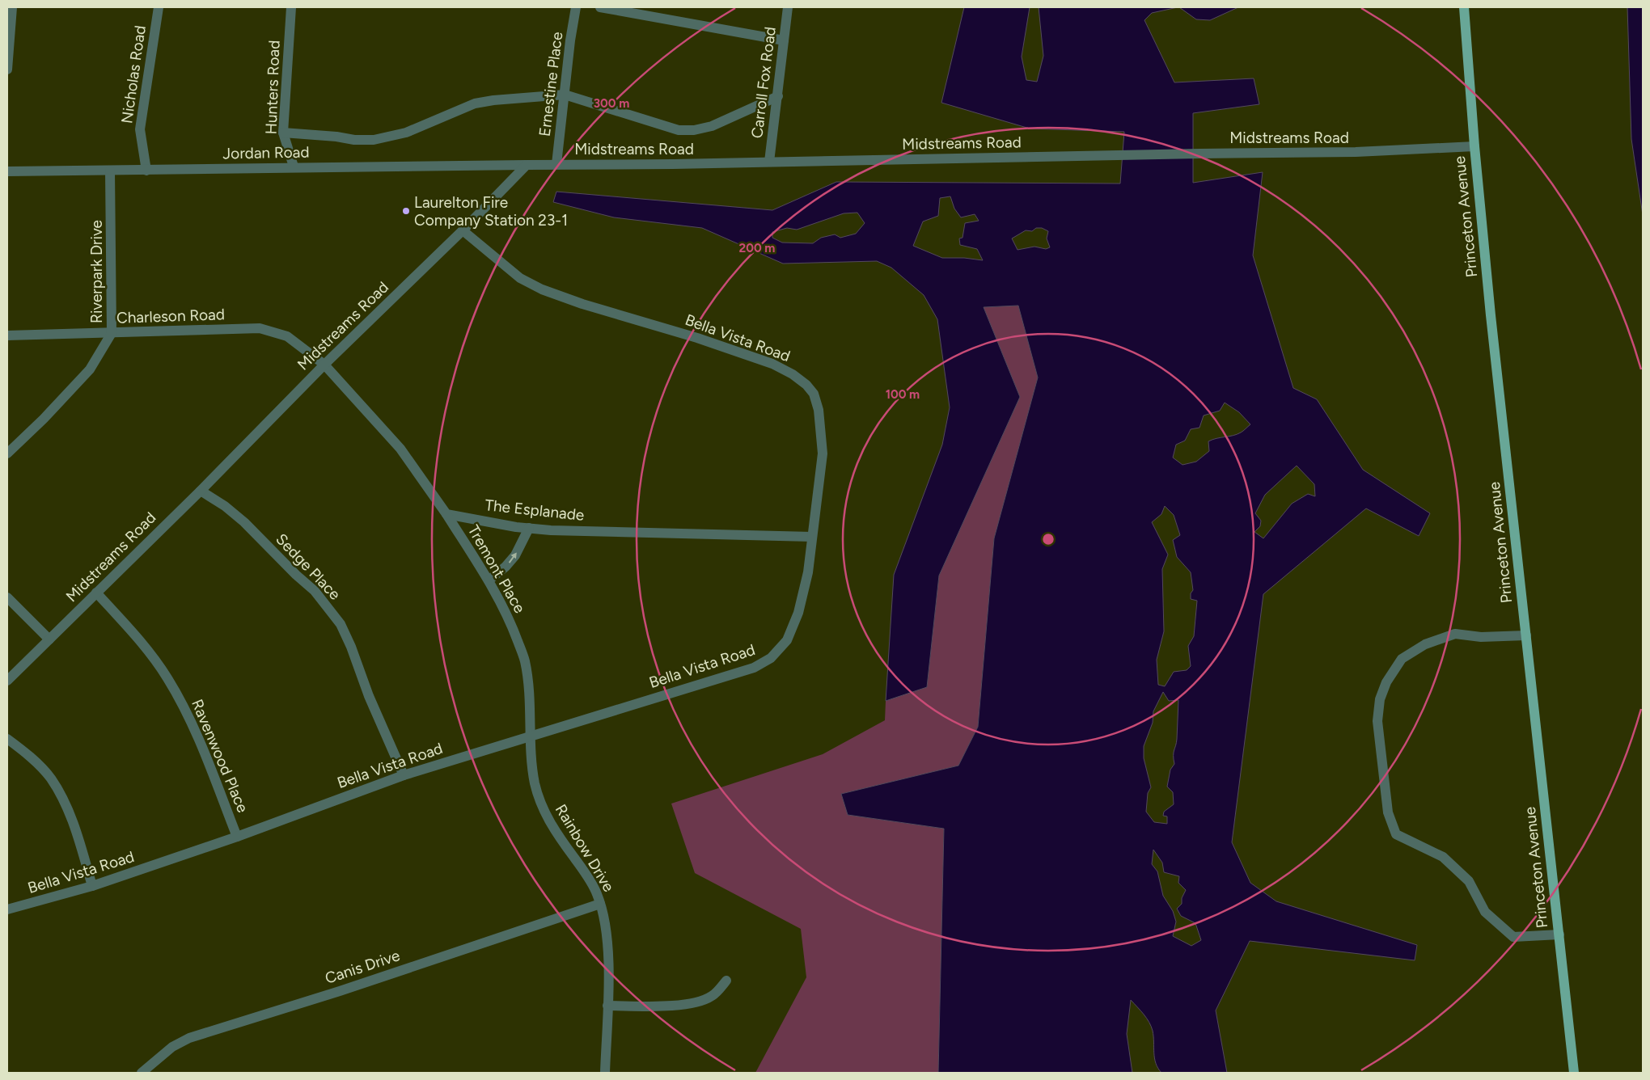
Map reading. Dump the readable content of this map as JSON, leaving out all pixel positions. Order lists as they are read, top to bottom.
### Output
{
  "streets": {
    "main road": ["Princeton Avenue"],
    "street": [
      "Nicholas Road",
      "Carroll Fox Road",
      "Ernestine Place",
      "Hunters Road",
      "Midstreams Road",
      "Jordan Road",
      "Riverpark Drive",
      "Charleson Road",
      "Bella Vista Road",
      "The Esplanade",
      "Sedge Place",
      "Tremont Place",
      "Ravenwood Place",
      "Rainbow Drive",
      "Canis Drive"
    ]
  },
  "crossings": [
    ["Nicholas Road", "Jordan Road"],
    ["Carroll Fox Road", "Midstreams Road"],
    ["Ernestine Place", "Midstreams Road"],
    ["Hunters Road", "Jordan Road"],
    ["Midstreams Road", "Jordan Road"],
    ["Midstreams Road", "Princeton Avenue"],
    ["Midstreams Road", "Charleson Road"],
    ["Midstreams Road", "Bella Vista Road"],
    ["Midstreams Road", "Sedge Place"],
    ["Midstreams Road", "Ravenwood Place"],
    ["Jordan Road", "Riverpark Drive"],
    ["Riverpark Drive", "Charleson Road"],
    ["Bella Vista Road", "The Esplanade"],
    ["Bella Vista Road", "Sedge Place"],
    ["Bella Vista Road", "Tremont Place"],
    ["Bella Vista Road", "Ravenwood Place"],
    ["Bella Vista Road", "Rainbow Drive"],
    ["The Esplanade", "Tremont Place"],
    ["Tremont Place", "Rainbow Drive"],
    ["Rainbow Drive", "Canis Drive"]
  ],
  "places": ["Laurelton Fire Company Station 23-1"],
  "rings": ["300 m", "200 m", "100 m"]
}
